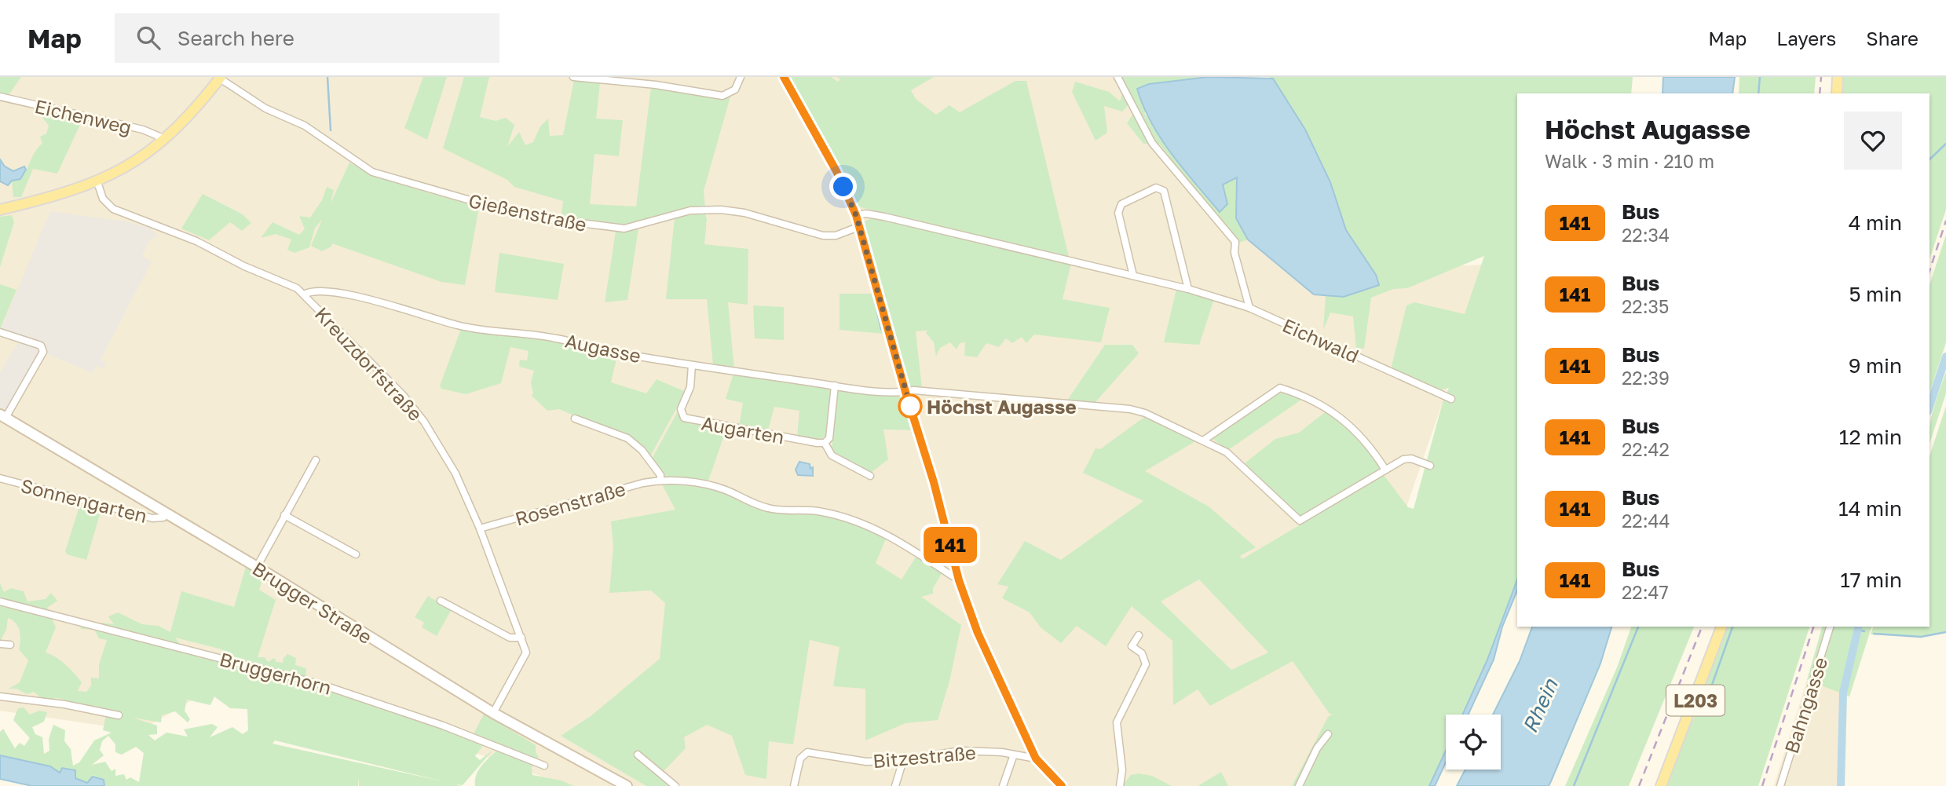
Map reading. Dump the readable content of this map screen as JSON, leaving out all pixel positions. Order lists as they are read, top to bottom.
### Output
{
  "streets": {
    "main road": ["Brugger Straße", "L203"],
    "street": [
      "Eichenweg",
      "Gießenstraße",
      "Eichwald",
      "Augasse",
      "Kreuzdorfstraße",
      "Augarten",
      "Sonnengarten",
      "Rosenstraße",
      "Bruggerhorn",
      "Bahngasse",
      "Bitzestraße"
    ]
  },
  "crossings": [
    ["Augasse", "Kreuzdorfstraße"],
    ["Augasse", "Augarten"],
    ["Kreuzdorfstraße", "Rosenstraße"],
    ["Kreuzdorfstraße", "Brugger Straße"],
    ["Sonnengarten", "Brugger Straße"]
  ],
  "water": ["Rhein"],
  "places": ["Höchst Augasse"],
  "lines": ["bus line 141"],
  "page": {
    "header": "Map",
    "search": "Search here",
    "nav": ["Map", "Layers", "Share"],
    "on_map": "141",
    "heading": ["Höchst Augasse", "Walk · 3 min · 210 m"],
    "list": [
      {
        "mark": "141",
        "name": "Bus",
        "note": "22:34",
        "value": "4 min"
      },
      {
        "mark": "141",
        "name": "Bus",
        "note": "22:35",
        "value": "5 min"
      },
      {
        "mark": "141",
        "name": "Bus",
        "note": "22:39",
        "value": "9 min"
      },
      {
        "mark": "141",
        "name": "Bus",
        "note": "22:42",
        "value": "12 min"
      },
      {
        "mark": "141",
        "name": "Bus",
        "note": "22:44",
        "value": "14 min"
      },
      {
        "mark": "141",
        "name": "Bus",
        "note": "22:47",
        "value": "17 min"
      }
    ]
  }
}
